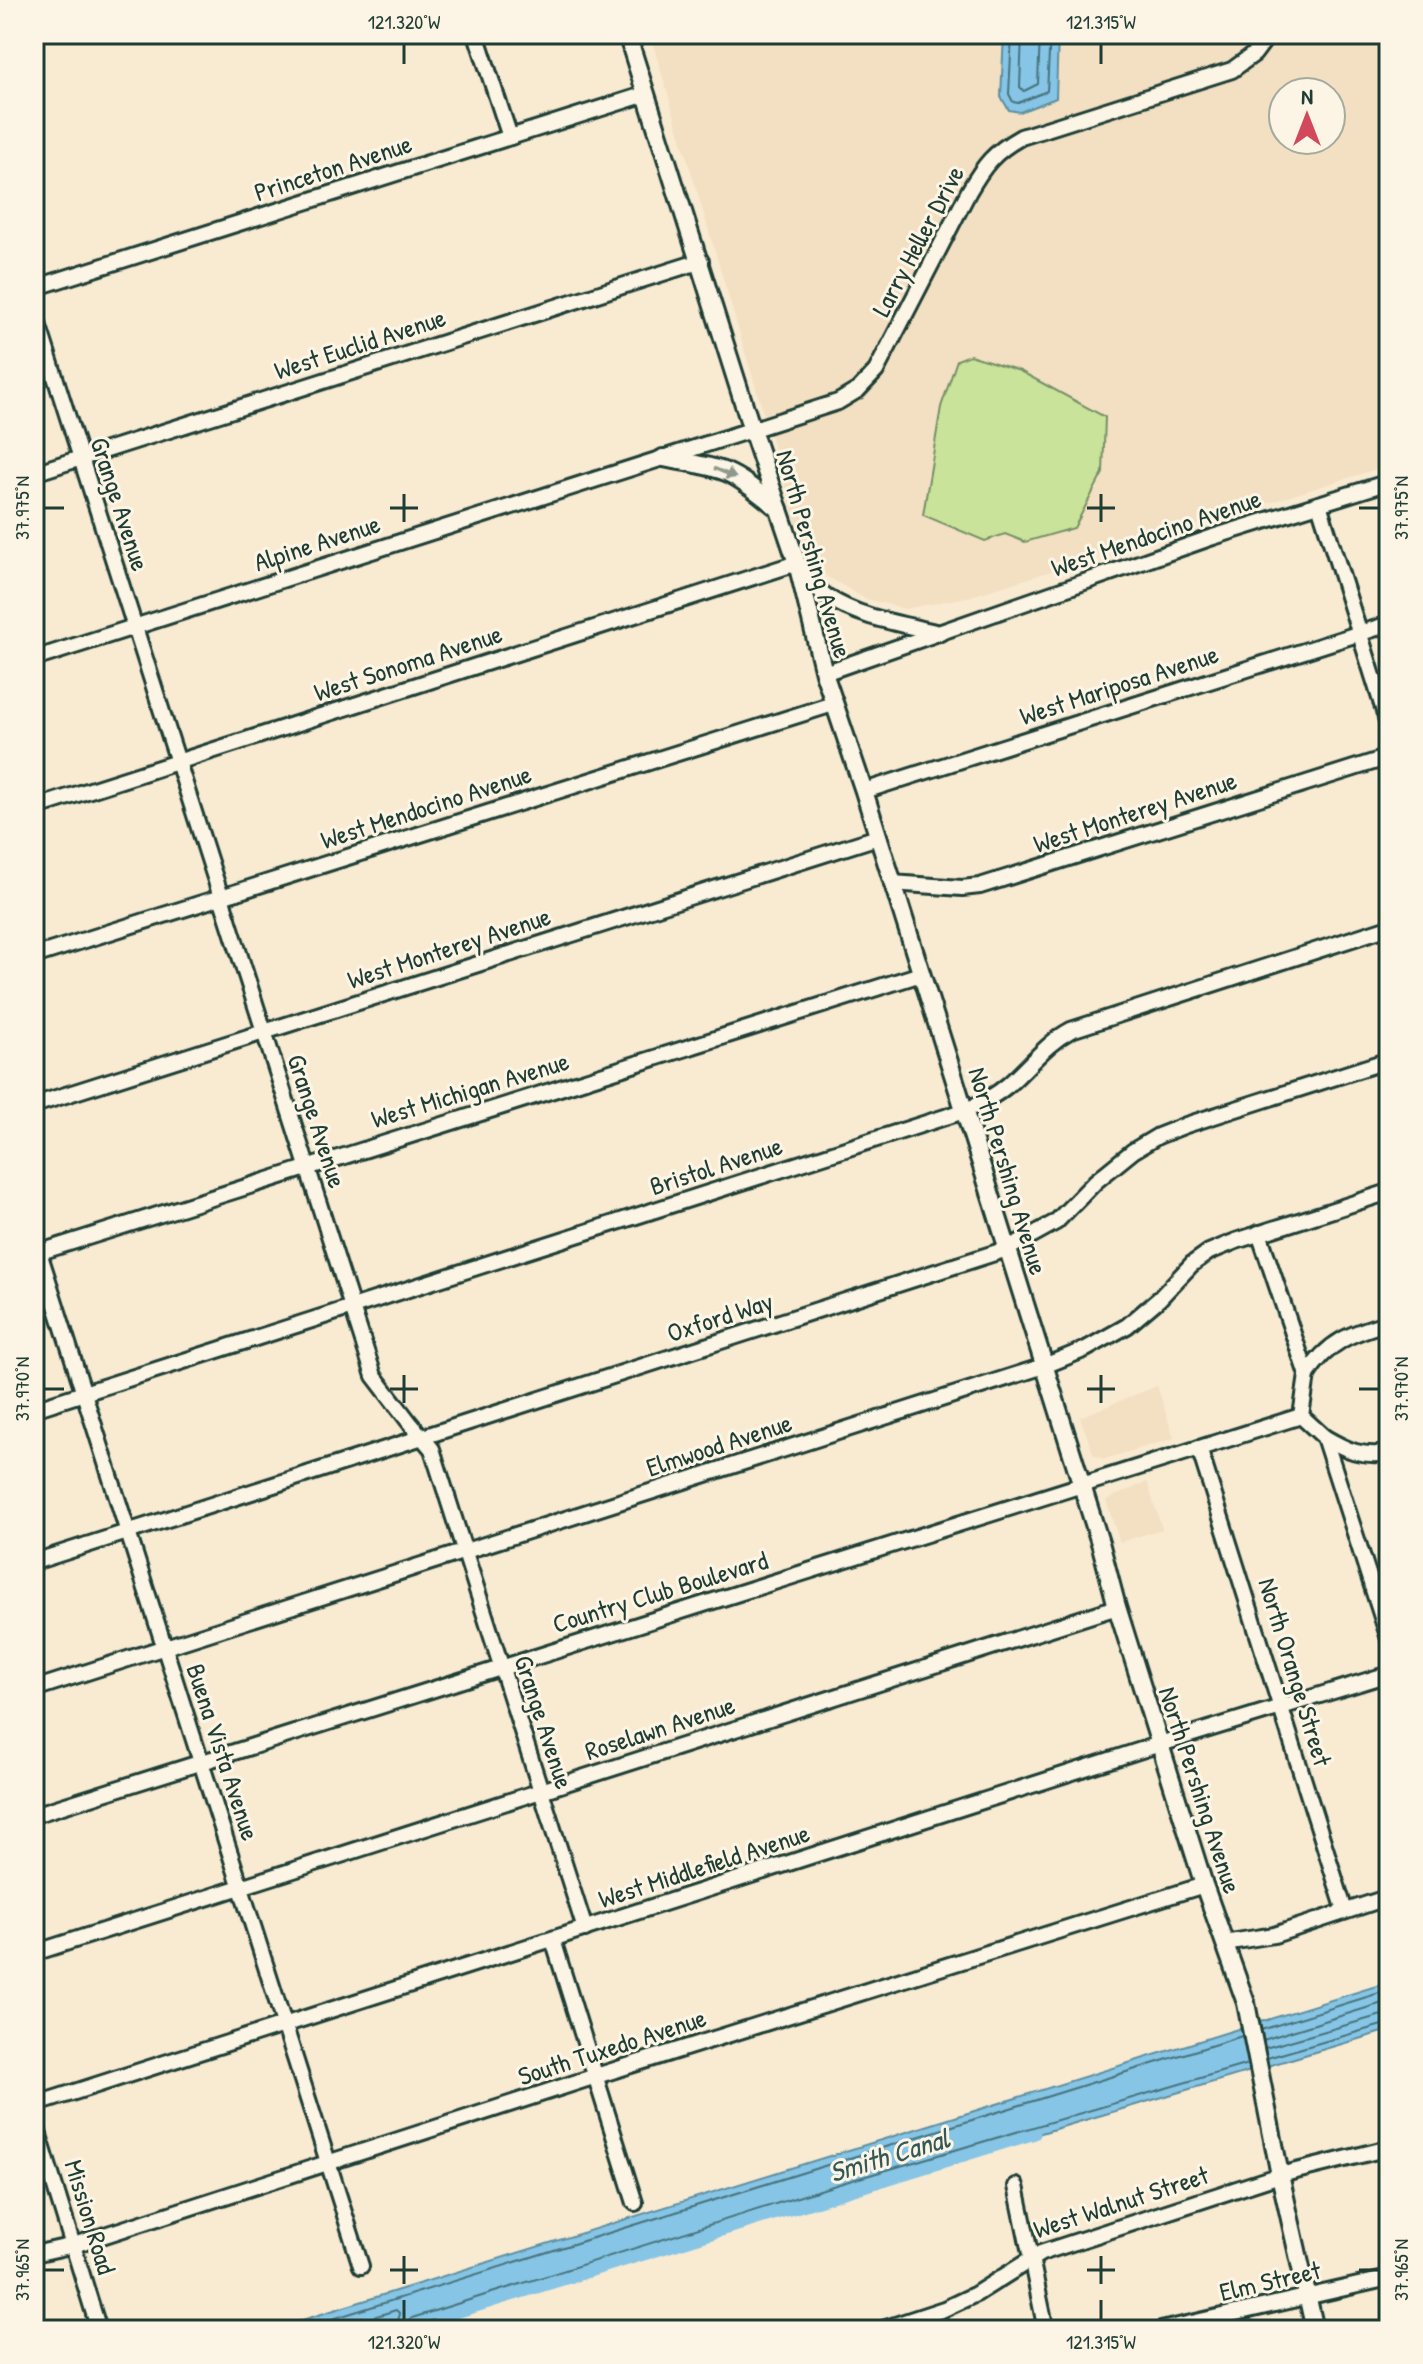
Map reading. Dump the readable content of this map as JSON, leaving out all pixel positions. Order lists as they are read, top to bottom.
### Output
{
  "streets": {
    "main road": ["North Pershing Avenue"],
    "street": [
      "Princeton Avenue",
      "Larry Heller Drive",
      "West Euclid Avenue",
      "Grange Avenue",
      "West Mendocino Avenue",
      "Alpine Avenue",
      "West Sonoma Avenue",
      "West Mariposa Avenue",
      "West Monterey Avenue",
      "West Michigan Avenue",
      "Bristol Avenue",
      "Oxford Way",
      "Elmwood Avenue",
      "Country Club Boulevard",
      "North Orange Street",
      "Roselawn Avenue",
      "Buena Vista Avenue",
      "West Middlefield Avenue",
      "South Tuxedo Avenue",
      "West Walnut Street",
      "Mission Road",
      "Elm Street"
    ]
  },
  "crossings": [
    ["Princeton Avenue", "North Pershing Avenue"],
    ["Larry Heller Drive", "Alpine Avenue"],
    ["Larry Heller Drive", "North Pershing Avenue"],
    ["West Euclid Avenue", "Grange Avenue"],
    ["West Euclid Avenue", "North Pershing Avenue"],
    ["Grange Avenue", "West Mendocino Avenue"],
    ["Grange Avenue", "Alpine Avenue"],
    ["Grange Avenue", "West Sonoma Avenue"],
    ["Grange Avenue", "West Monterey Avenue"],
    ["Grange Avenue", "West Michigan Avenue"],
    ["Grange Avenue", "Bristol Avenue"],
    ["Grange Avenue", "Oxford Way"],
    ["Grange Avenue", "Elmwood Avenue"],
    ["Grange Avenue", "Country Club Boulevard"],
    ["Grange Avenue", "Roselawn Avenue"],
    ["Grange Avenue", "West Middlefield Avenue"],
    ["West Mendocino Avenue", "North Pershing Avenue"],
    ["Alpine Avenue", "North Pershing Avenue"],
    ["North Pershing Avenue", "West Sonoma Avenue"],
    ["North Pershing Avenue", "West Mariposa Avenue"],
    ["North Pershing Avenue", "West Monterey Avenue"],
    ["North Pershing Avenue", "West Michigan Avenue"],
    ["North Pershing Avenue", "Bristol Avenue"],
    ["North Pershing Avenue", "Oxford Way"],
    ["North Pershing Avenue", "Elmwood Avenue"],
    ["North Pershing Avenue", "Country Club Boulevard"],
    ["North Pershing Avenue", "Roselawn Avenue"],
    ["North Pershing Avenue", "West Middlefield Avenue"],
    ["North Pershing Avenue", "South Tuxedo Avenue"],
    ["North Pershing Avenue", "West Walnut Street"],
    ["North Pershing Avenue", "Elm Street"],
    ["West Michigan Avenue", "Buena Vista Avenue"],
    ["Bristol Avenue", "Buena Vista Avenue"],
    ["Oxford Way", "Buena Vista Avenue"],
    ["Elmwood Avenue", "Buena Vista Avenue"],
    ["Country Club Boulevard", "North Orange Street"],
    ["Country Club Boulevard", "Buena Vista Avenue"],
    ["North Orange Street", "West Middlefield Avenue"],
    ["Roselawn Avenue", "Buena Vista Avenue"],
    ["Buena Vista Avenue", "West Middlefield Avenue"],
    ["Buena Vista Avenue", "South Tuxedo Avenue"],
    ["South Tuxedo Avenue", "Mission Road"]
  ],
  "water": ["Smith Canal"],
  "north": "top",
  "coordinates": [
    "121.320°W",
    "121.315°W",
    "37.975°N",
    "37.970°N",
    "37.965°N"
  ]
}
